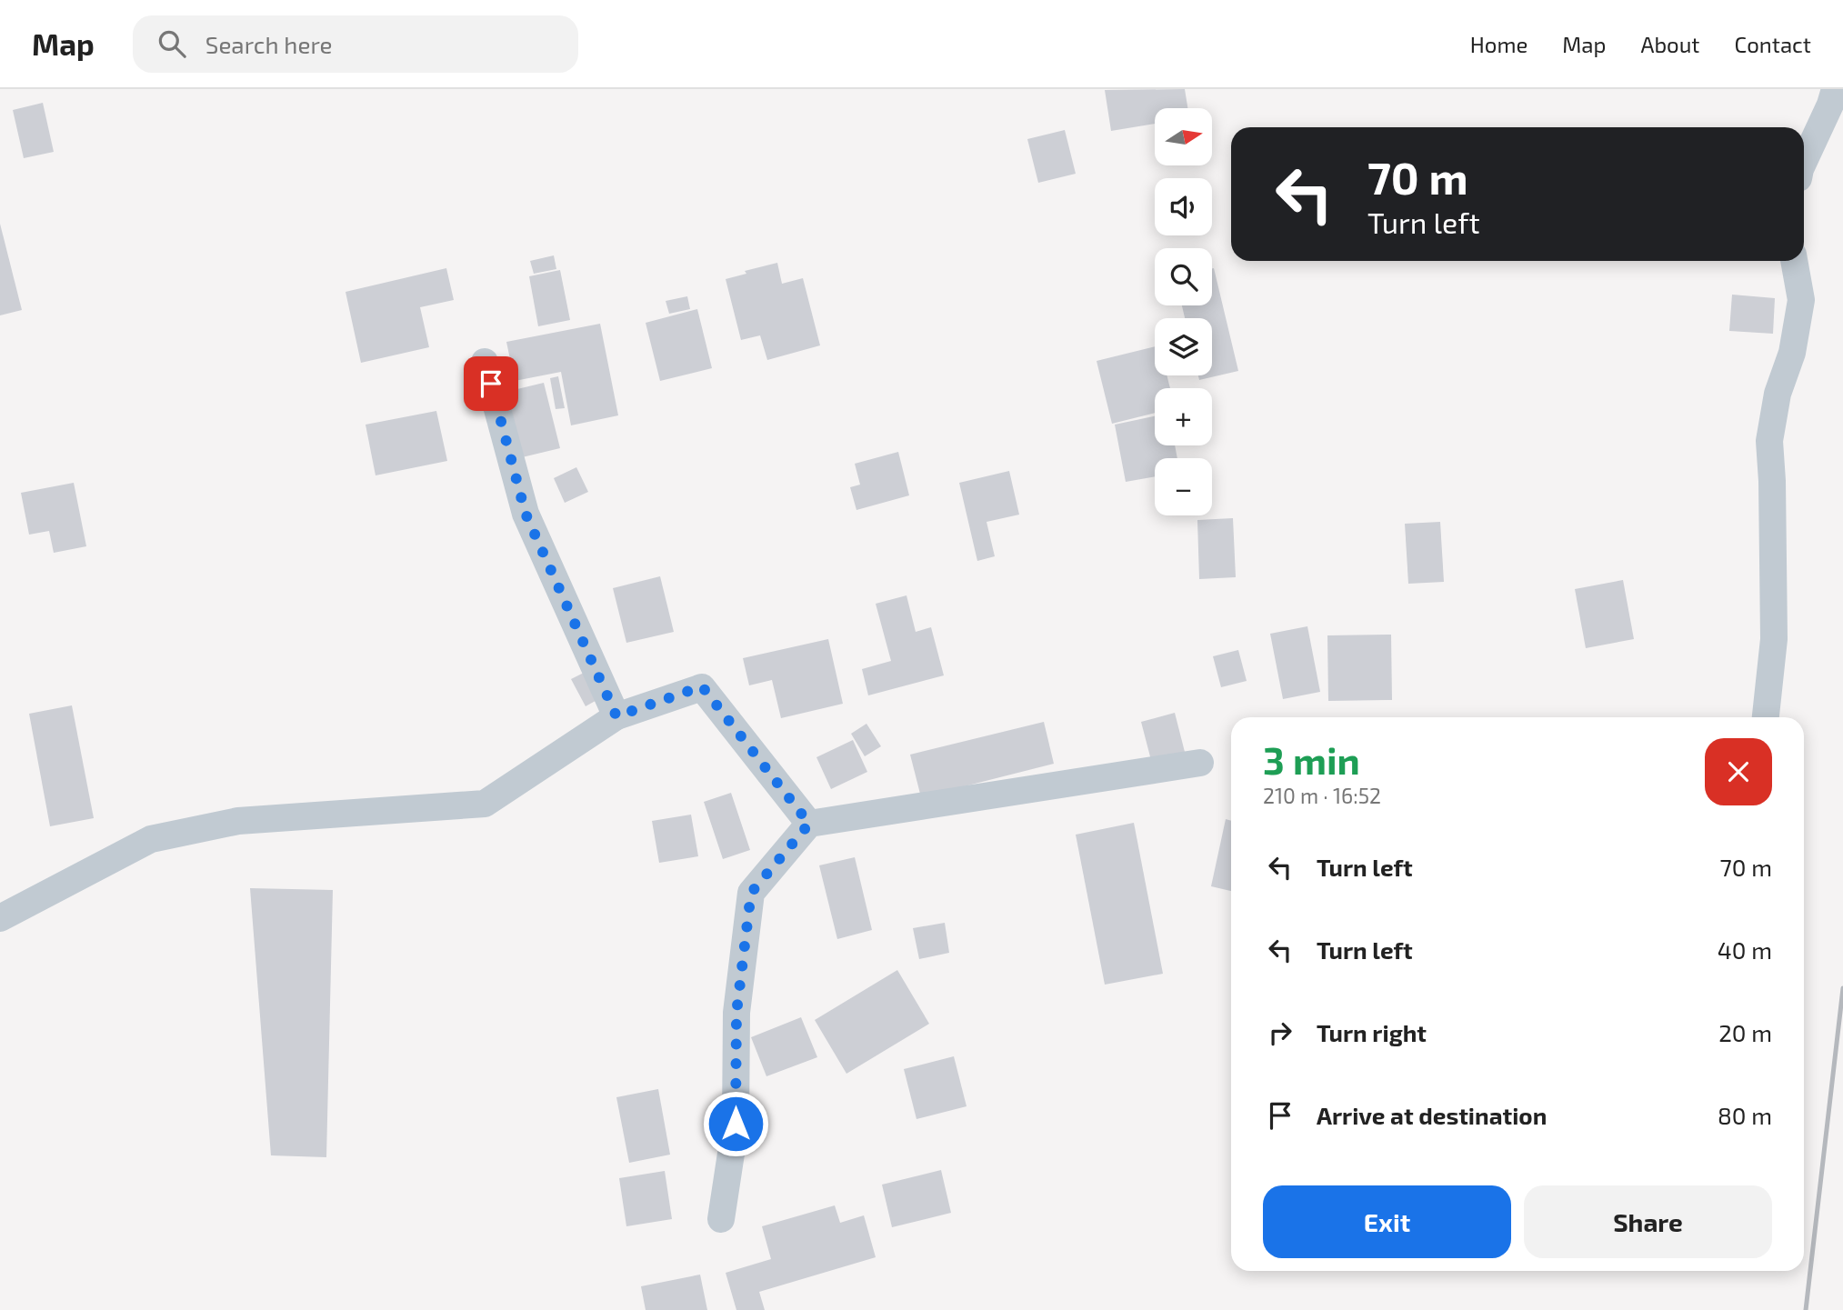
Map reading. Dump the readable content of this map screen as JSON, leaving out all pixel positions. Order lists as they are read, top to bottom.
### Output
{
  "north": "right",
  "page": {
    "header": "Map",
    "search": "Search here",
    "nav": [
      "Home",
      "Map",
      "About",
      "Contact"
    ],
    "map_buttons": ["+", "−"],
    "turn": ["70 m", "Turn left"],
    "heading": ["3 min", "210 m · 16:52"],
    "list": [
      {
        "name": "Turn left",
        "value": "70 m"
      },
      {
        "name": "Turn left",
        "value": "40 m"
      },
      {
        "name": "Turn right",
        "value": "20 m"
      },
      {
        "name": "Arrive at destination",
        "value": "80 m"
      }
    ],
    "buttons": ["Exit", "Share"]
  }
}
